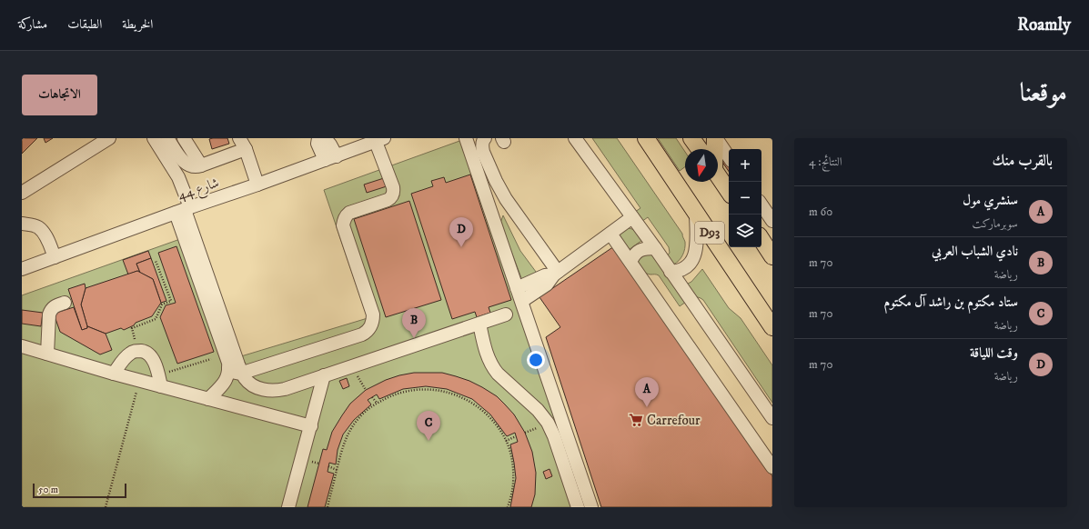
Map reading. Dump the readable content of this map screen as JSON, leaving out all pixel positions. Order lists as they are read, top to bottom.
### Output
{
  "streets": {
    "main road": ["D93"],
    "street": ["شارع 44"]
  },
  "places": {
    "supermarket": ["Carrefour"]
  },
  "scale_bar": "50 m",
  "north": "bottom",
  "page": {
    "header": "Roamly",
    "nav": ["الخريطة", "الطبقات", "مشاركة"],
    "title": "موقعنا",
    "buttons": "الاتجاهات",
    "heading": ["بالقرب منك", "النتائج: 4"],
    "map_buttons": ["+", "−"],
    "list": [
      {
        "mark": "A",
        "name": "سنشري مول",
        "note": "سوبرماركت",
        "value": "60 m"
      },
      {
        "mark": "B",
        "name": "نادي الشباب العربي",
        "note": "رياضة",
        "value": "70 m"
      },
      {
        "mark": "C",
        "name": "ستاد مكتوم بن راشد آل مكتوم",
        "note": "رياضة",
        "value": "70 m"
      },
      {
        "mark": "D",
        "name": "وقت اللياقة",
        "note": "رياضة",
        "value": "70 m"
      }
    ],
    "pins": [
      "D",
      "B",
      "A",
      "C"
    ],
    "scale": "50 m"
  }
}
